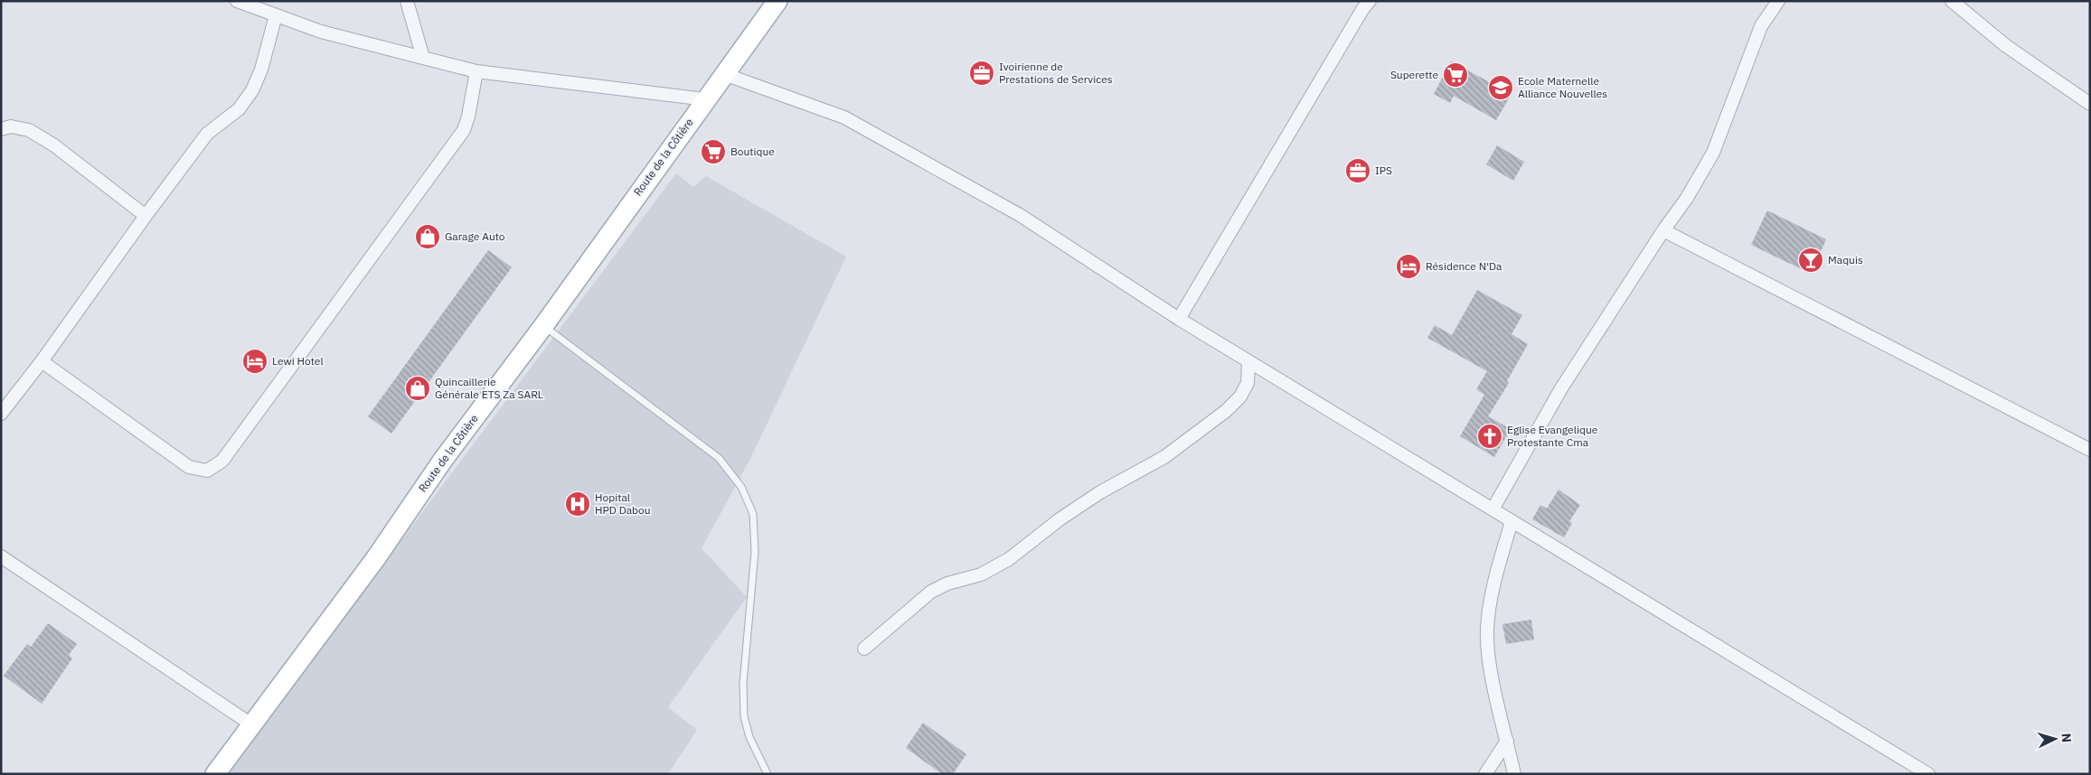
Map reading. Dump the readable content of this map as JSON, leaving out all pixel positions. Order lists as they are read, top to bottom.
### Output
{
  "streets": {
    "main road": ["Route de la Côtière"]
  },
  "places": {
    "office": ["Ivoirienne de Prestations de Services", "IPS"],
    "supermarket": ["Superette", "Boutique"],
    "school or university": ["Ecole Maternelle Alliance Nouvelles"],
    "shop": ["Garage Auto", "Quincaillerie Générale ETS Za SARL"],
    "bar": ["Maquis"],
    "hotel": ["Résidence N'Da", "Lewi Hotel"],
    "church": ["Eglise Evangelique Protestante Cma"],
    "hospital": ["Hopital HPD Dabou"]
  },
  "north": "right"
}
